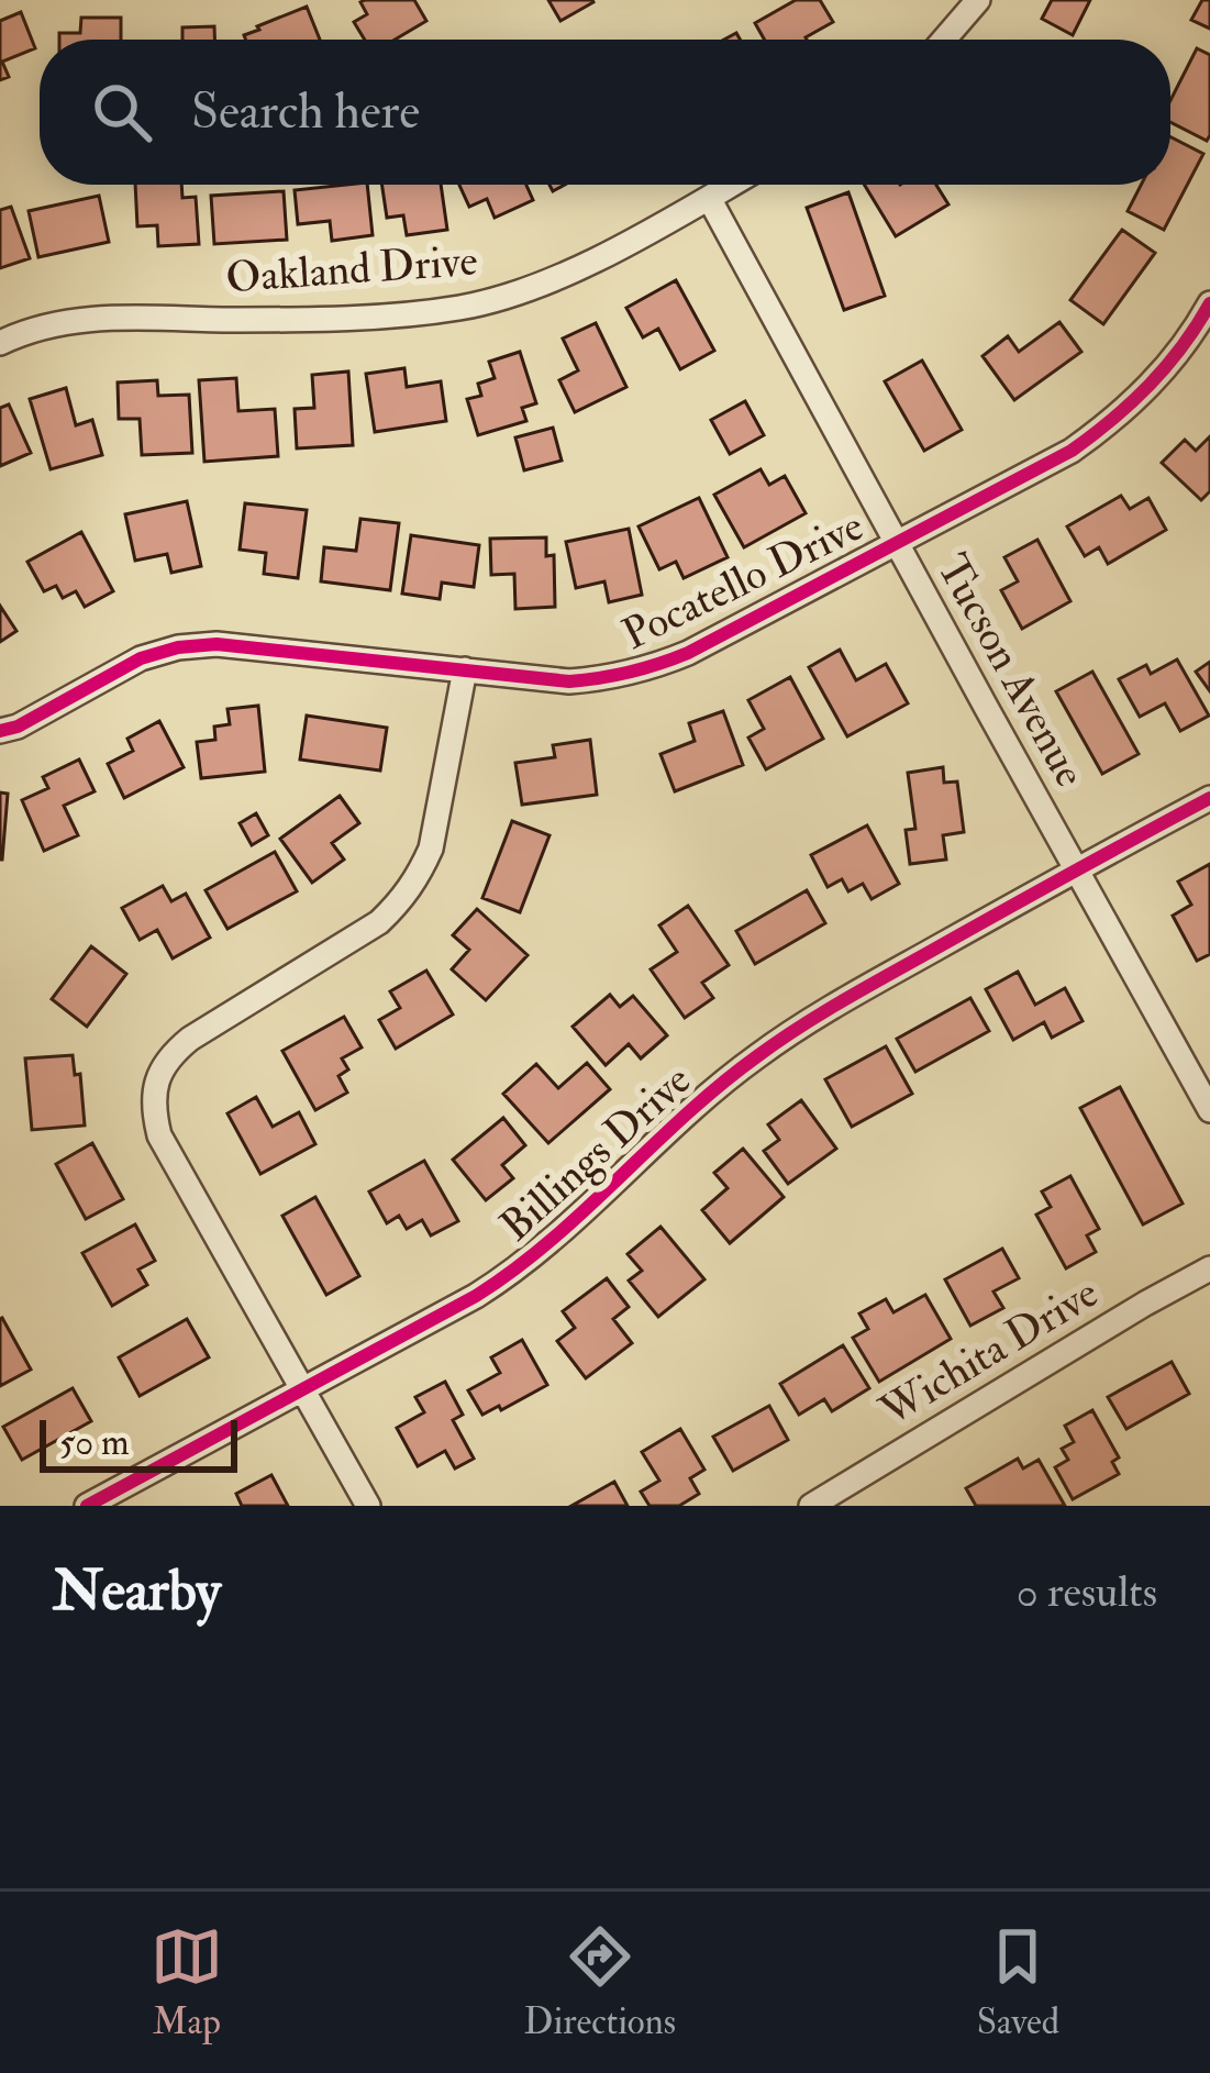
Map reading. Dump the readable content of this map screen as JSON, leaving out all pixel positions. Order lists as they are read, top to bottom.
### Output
{
  "streets": {
    "street": [
      "Oakland Drive",
      "Pocatello Drive",
      "Tucson Avenue",
      "Billings Drive",
      "Wichita Drive"
    ]
  },
  "crossings": [
    ["Oakland Drive", "Tucson Avenue"],
    ["Pocatello Drive", "Tucson Avenue"],
    ["Tucson Avenue", "Billings Drive"]
  ],
  "scale_bar": "50 m",
  "page": {
    "search": "Search here",
    "scale": "50 m",
    "heading": ["Nearby", "0 results"],
    "nav": ["Map", "Directions", "Saved"]
  }
}
